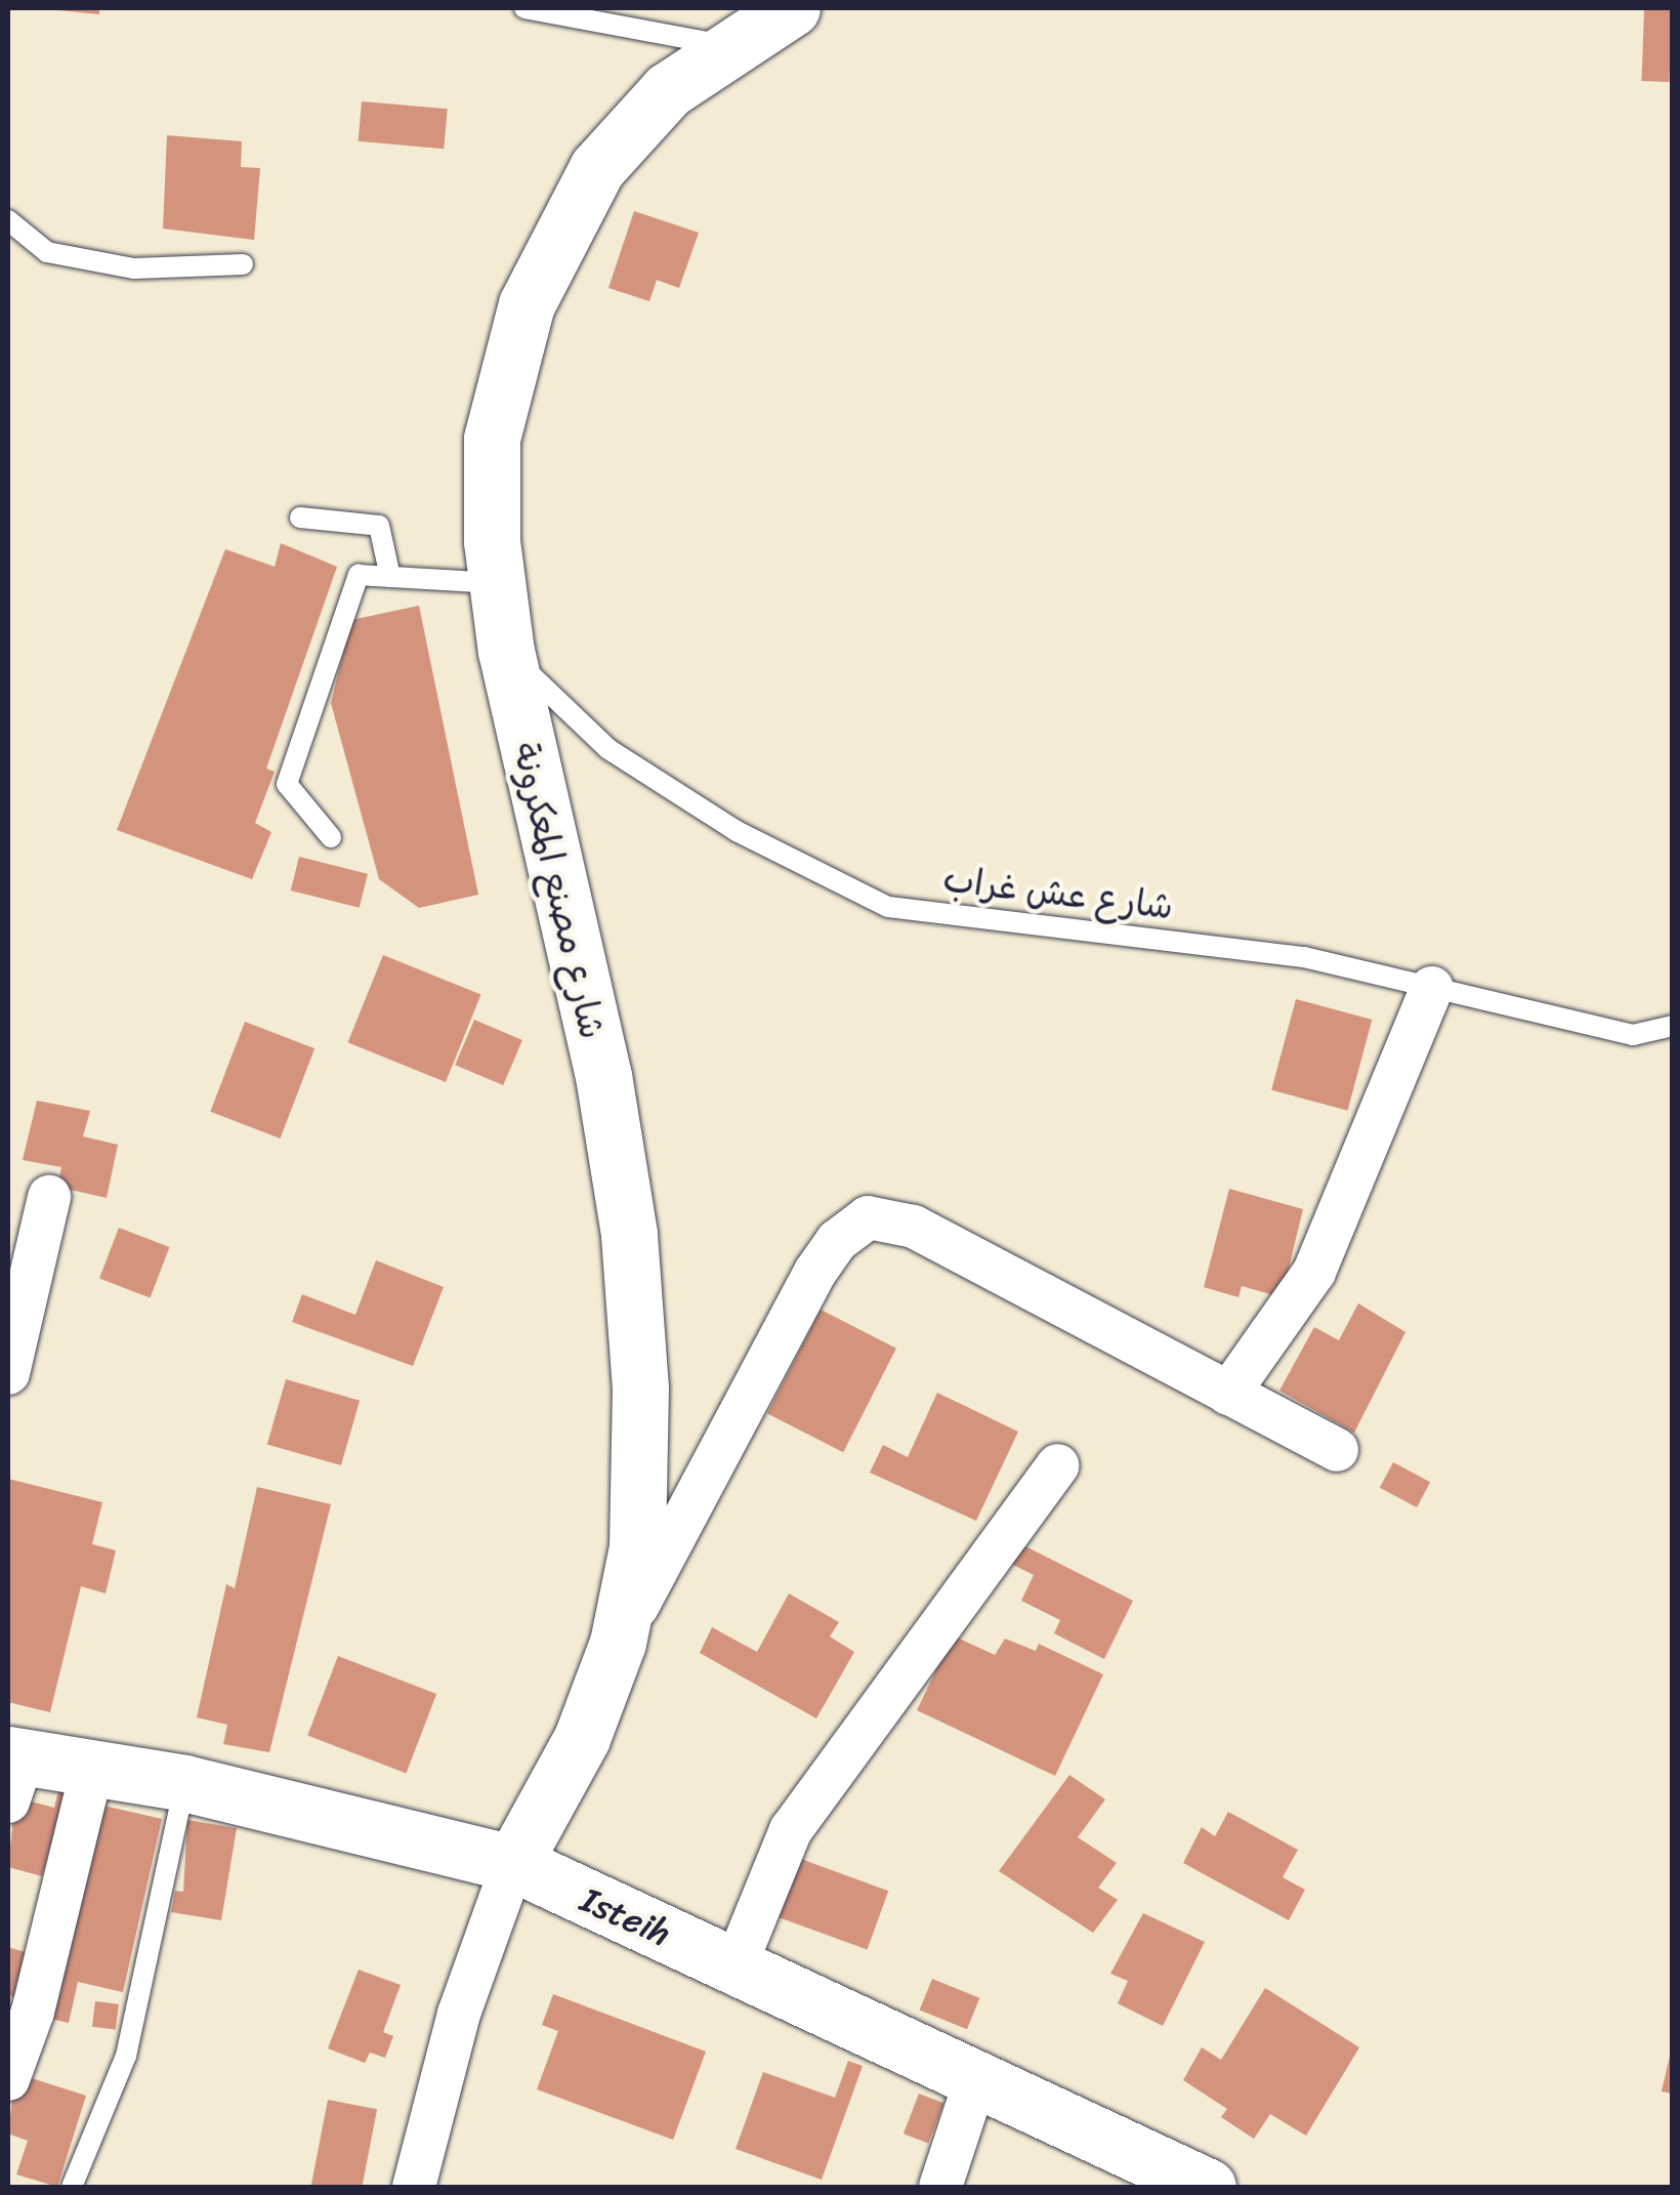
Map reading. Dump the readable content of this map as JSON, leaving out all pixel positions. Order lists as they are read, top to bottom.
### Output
{
  "streets": {
    "street": ["شارع مصنع المعكرونة", "Isteih"],
    "lane": ["شارع عش غراب"]
  },
  "crossings": [
    ["شارع مصنع المعكرونة", "شارع عش غراب"],
    ["شارع مصنع المعكرونة", "Isteih"]
  ]
}
